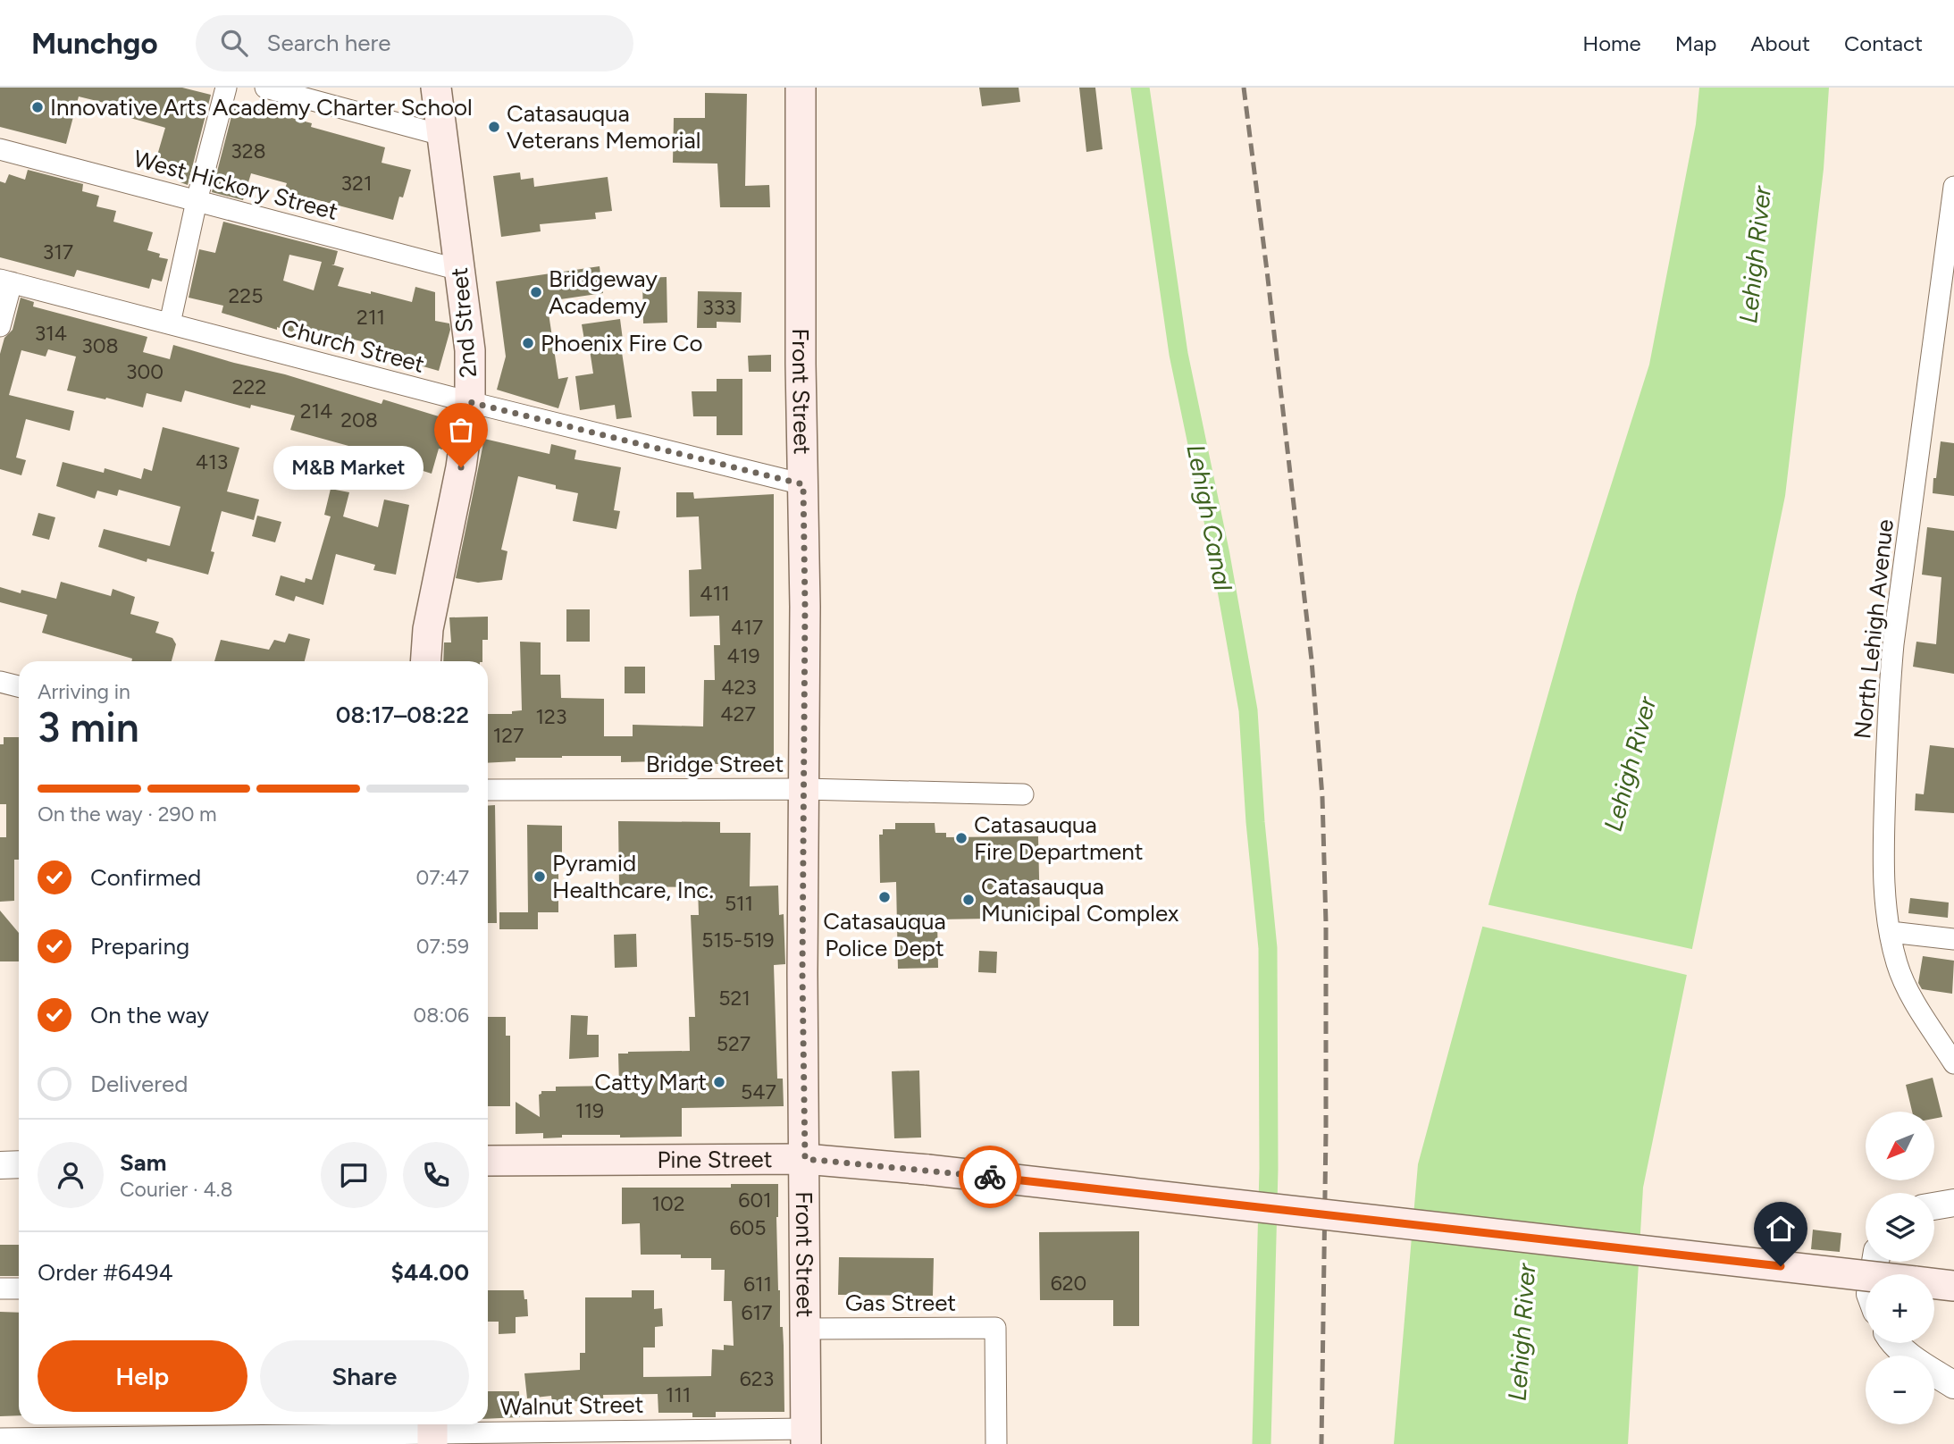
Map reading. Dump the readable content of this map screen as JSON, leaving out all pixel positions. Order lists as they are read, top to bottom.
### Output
{
  "streets": {
    "main road": ["2nd Street", "Front Street", "Pine Street"],
    "street": [
      "West Hickory Street",
      "Church Street",
      "North Lehigh Avenue",
      "Bridge Street",
      "Gas Street",
      "Walnut Street"
    ]
  },
  "crossings": [
    ["West Hickory Street", "2nd Street"],
    ["2nd Street", "Church Street"],
    ["Church Street", "Front Street"],
    ["Front Street", "Bridge Street"],
    ["Front Street", "Pine Street"],
    ["Front Street", "Gas Street"],
    ["Front Street", "Walnut Street"]
  ],
  "water": ["Lehigh River", "Lehigh Canal"],
  "places": [
    "Innovative Arts Academy Charter School",
    "Catasauqua Veterans Memorial",
    "Bridgeway Academy",
    "Phoenix Fire Co",
    "M&B Market",
    "Catasauqua Fire Department",
    "Pyramid Healthcare, Inc.",
    "Catasauqua Police Dept",
    "Catasauqua Municipal Complex",
    "Catty Mart"
  ],
  "house_numbers": [
    "328",
    "321",
    "317",
    "225",
    "333",
    "211",
    "314",
    "308",
    "300",
    "222",
    "214",
    "208",
    "413",
    "411",
    "417",
    "419",
    "423",
    "427",
    "123",
    "127",
    "511",
    "515-519",
    "521",
    "527",
    "547",
    "119",
    "601",
    "102",
    "605",
    "620",
    "611",
    "617",
    "623",
    "111"
  ],
  "north": "bottom left",
  "page": {
    "header": "Munchgo",
    "search": "Search here",
    "nav": [
      "Home",
      "Map",
      "About",
      "Contact"
    ],
    "bubble": "M&B Market",
    "heading": ["3 min", "Arriving in", "08:17–08:22"],
    "panel": [
      "Sam",
      "Courier · 4.8",
      "Order #6494",
      "$44.00"
    ],
    "bar": "On the way · 290 m",
    "list": [
      ["Confirmed", "07:47"],
      ["Preparing", "07:59"],
      ["On the way", "08:06"],
      "Delivered"
    ],
    "map_buttons": ["+", "−"],
    "buttons": ["Help", "Share"]
  }
}
